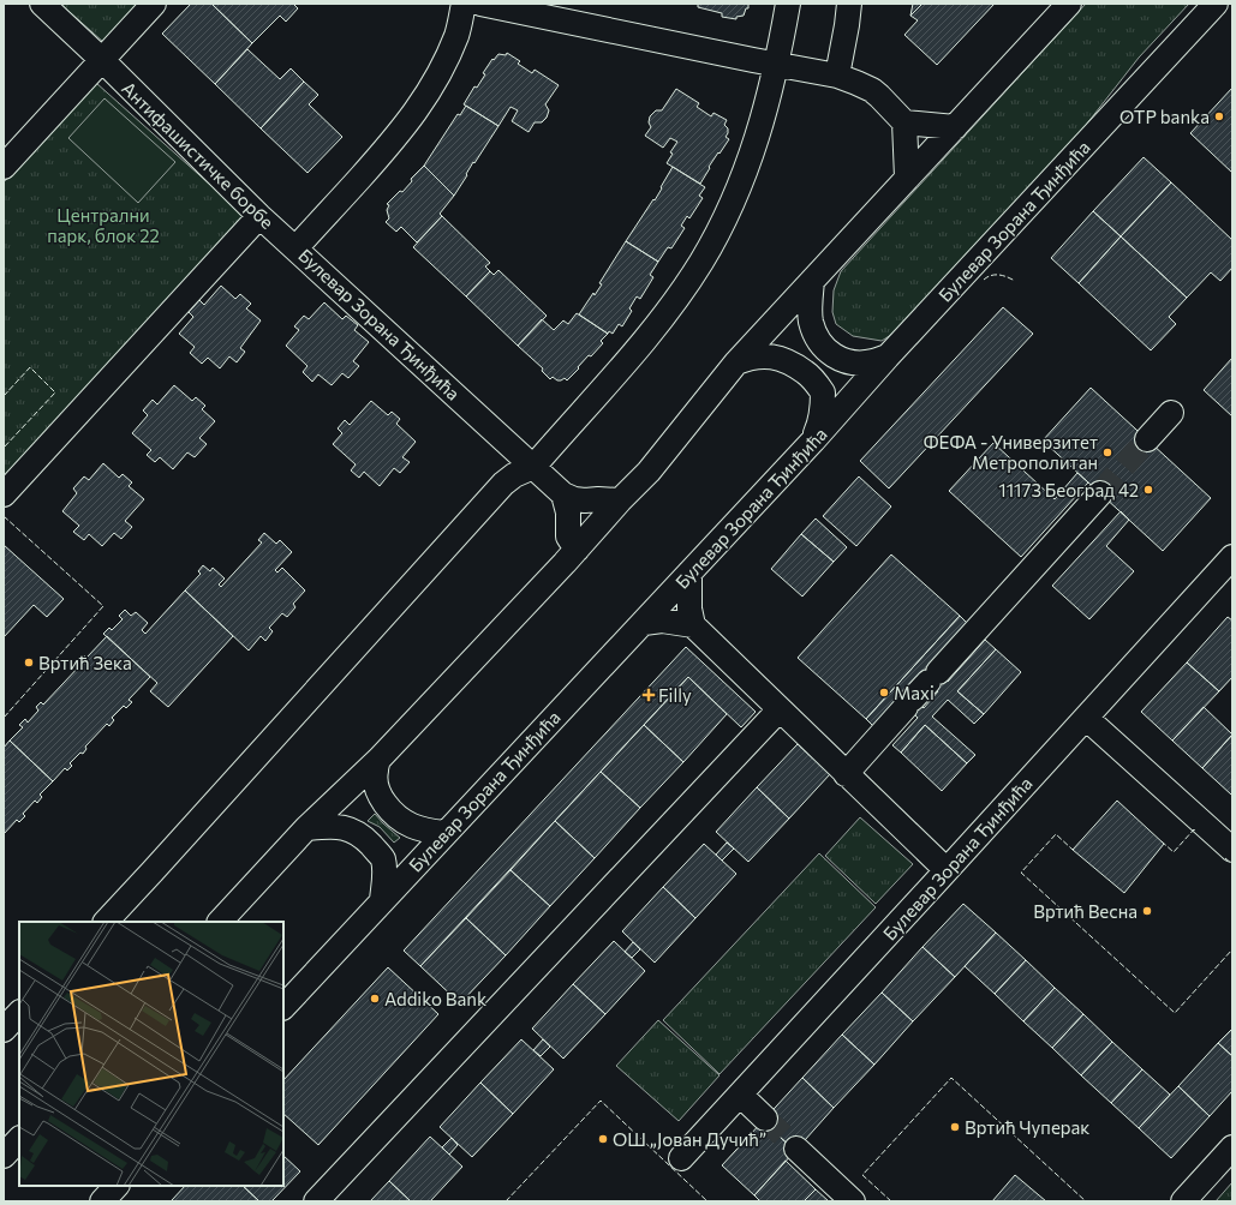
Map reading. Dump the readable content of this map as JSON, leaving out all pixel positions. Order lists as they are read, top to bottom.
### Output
{
  "streets": {
    "street": ["Антифашистичке борбе", "Булевар Зорана Ђинђића"]
  },
  "crossings": [
    ["Антифашистичке борбе", "Булевар Зорана Ђинђића"]
  ],
  "parks": ["Централни парк, блок 22"],
  "places": {
    "other": [
      "OTP banka",
      "ФЕФА - Универзитет Метрополитан",
      "11173 Београд 42",
      "Вртић Зека",
      "Maxi",
      "Вртић Весна",
      "Addiko Bank",
      "Вртић Чуперак",
      "ОШ „Јован Дучић”"
    ],
    "health": ["Filly"]
  }
}
